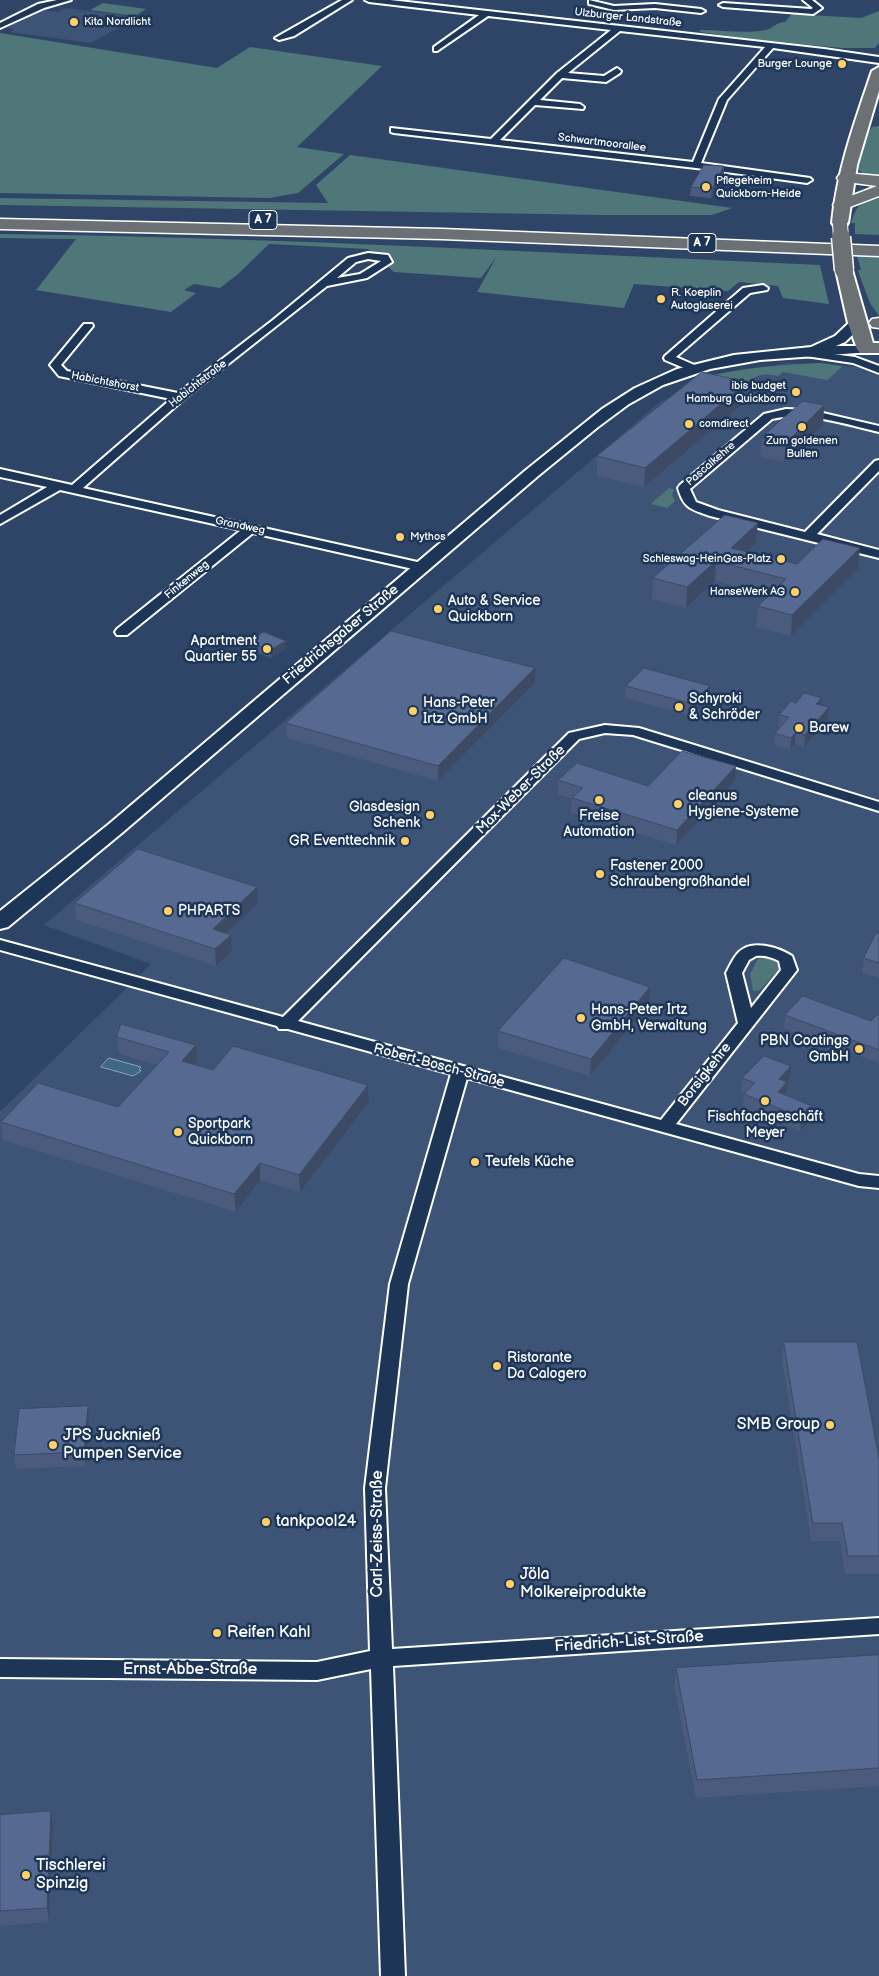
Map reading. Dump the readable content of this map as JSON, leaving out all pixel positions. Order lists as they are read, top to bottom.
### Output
{
  "streets": {
    "highway": ["A 7"],
    "main road": ["Friedrichsgaber Straße"],
    "street": [
      "Ulzburger Landstraße",
      "Schwartmoorallee",
      "Habichtshorst",
      "Habichtstraße",
      "Pascalkehre",
      "Grandweg",
      "Finkenweg",
      "Max-Weber-Straße",
      "Robert-Bosch-Straße",
      "Borsigkehre",
      "Carl-Zeiss-Straße",
      "Friedrich-List-Straße",
      "Ernst-Abbe-Straße"
    ]
  },
  "crossings": [
    ["Habichtshorst", "Habichtstraße"],
    ["Habichtstraße", "Grandweg"],
    ["Grandweg", "Finkenweg"],
    ["Grandweg", "Friedrichsgaber Straße"],
    ["Max-Weber-Straße", "Robert-Bosch-Straße"],
    ["Robert-Bosch-Straße", "Borsigkehre"],
    ["Robert-Bosch-Straße", "Carl-Zeiss-Straße"],
    ["Carl-Zeiss-Straße", "Friedrich-List-Straße"],
    ["Carl-Zeiss-Straße", "Ernst-Abbe-Straße"],
    ["Friedrich-List-Straße", "Ernst-Abbe-Straße"]
  ],
  "places": [
    "Kita Nordlicht",
    "Burger Lounge",
    "Pflegeheim Quickborn-Heide",
    "R. Koeplin Autoglaserei",
    "ibis budget Hamburg Quickborn",
    "comdirect",
    "Zum goldenen Bullen",
    "Mythos",
    "Schleswag-HeinGas-Platz",
    "HanseWerk AG",
    "Auto & Service Quickborn",
    "Apartment Quartier 55",
    "Schyroki & Schröder",
    "Hans-Peter Irtz GmbH",
    "Barew",
    "Freise Automation",
    "cleanus Hygiene-Systeme",
    "Glasdesign Schenk",
    "GR Eventtechnik",
    "Fastener 2000 Schraubengroßhandel",
    "PHPARTS",
    "Hans-Peter Irtz GmbH, Verwaltung",
    "PBN Coatings GmbH",
    "Fischfachgeschäft Meyer",
    "Sportpark Quickborn",
    "Teufels Küche",
    "Ristorante Da Calogero",
    "SMB Group",
    "JPS Jucknieß Pumpen Service",
    "tankpool24",
    "Jöla Molkereiprodukte",
    "Reifen Kahl",
    "Tischlerei Spinzig"
  ]
}
